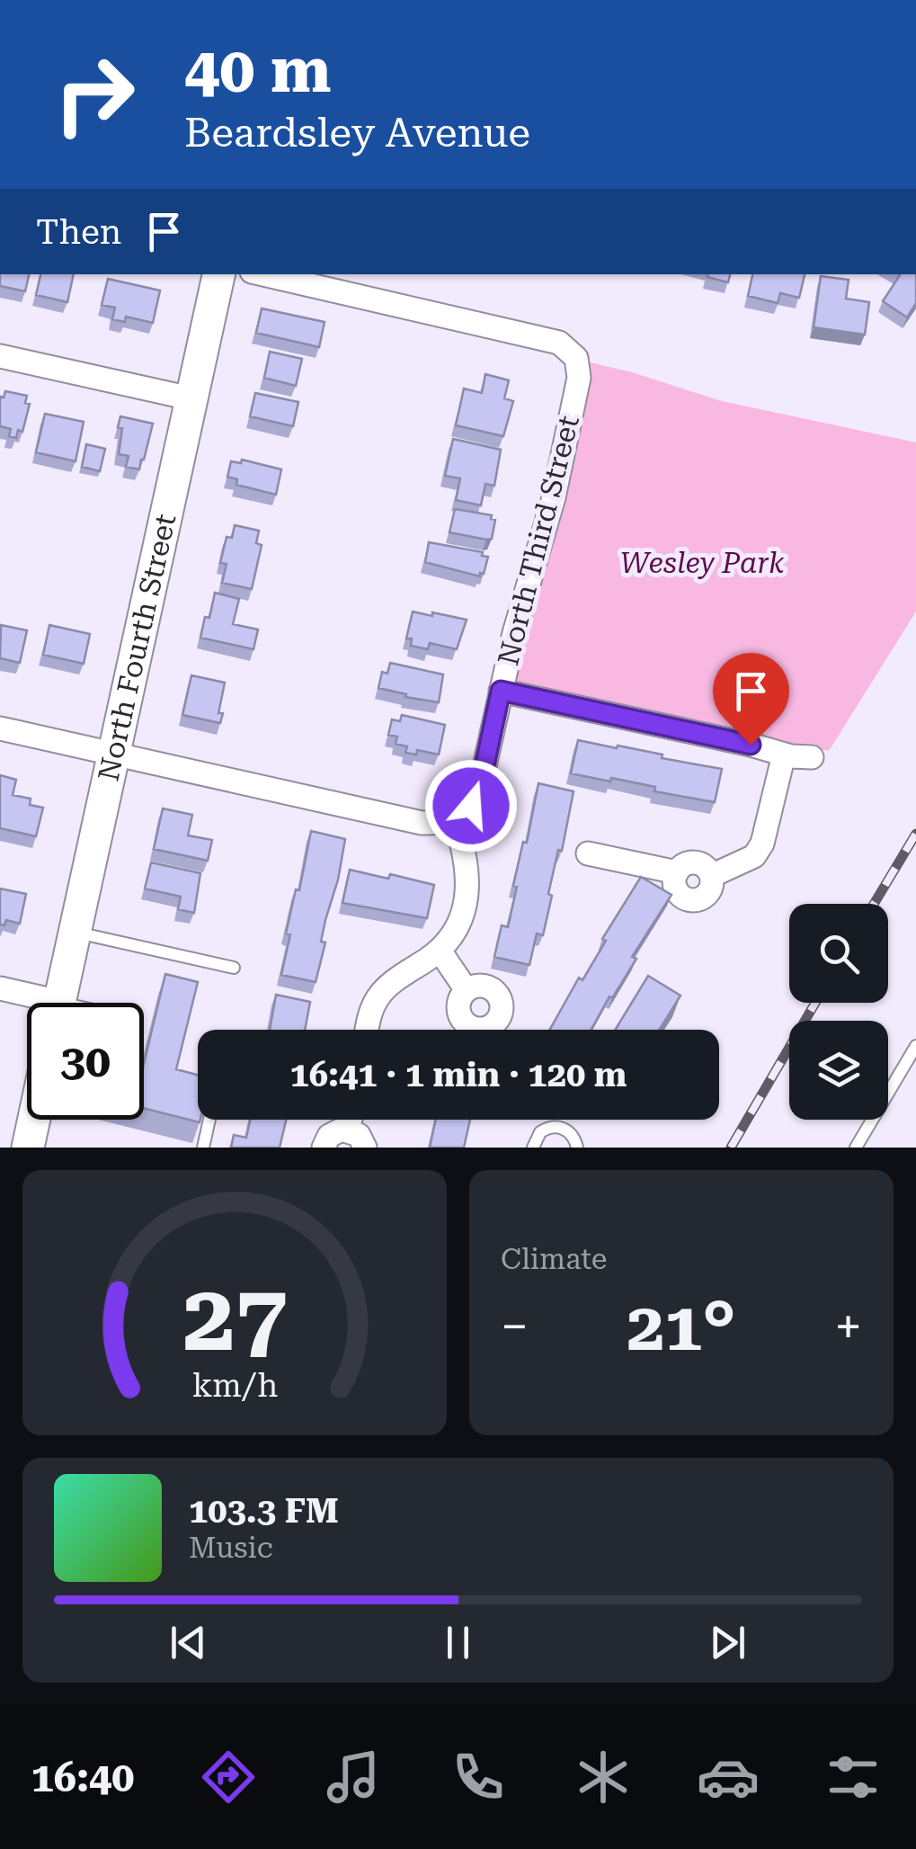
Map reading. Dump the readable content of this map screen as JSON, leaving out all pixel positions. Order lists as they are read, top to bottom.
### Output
{
  "streets": {
    "street": ["North Third Street", "North Fourth Street"]
  },
  "parks": ["Wesley Park"],
  "page": {
    "turn": ["40 m", "Beardsley Avenue"],
    "then": "Then",
    "limit": "30",
    "trip": "16:41 · 1 min · 120 m",
    "tile": "Climate",
    "heat": ["−", "21°", "+"],
    "song": ["103.3 FM", "Music"],
    "tabs": "16:40",
    "gauge": ["27", "km/h"]
  }
}
